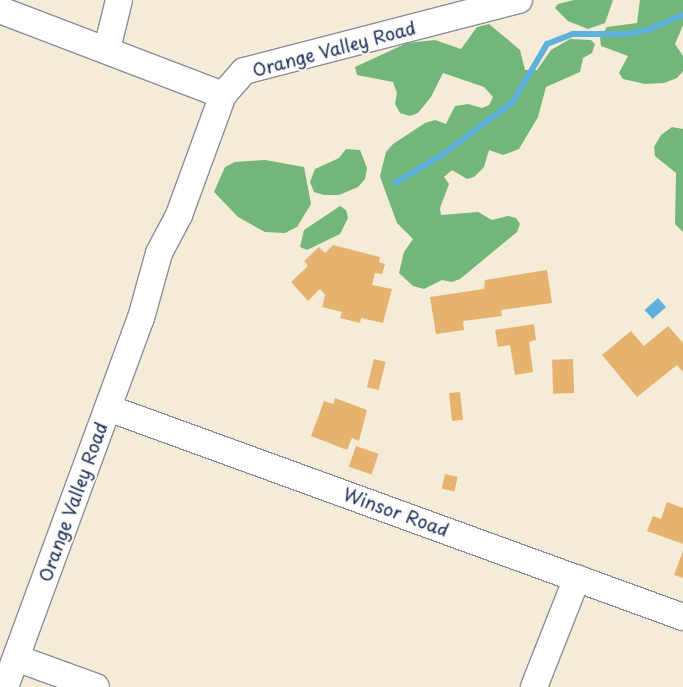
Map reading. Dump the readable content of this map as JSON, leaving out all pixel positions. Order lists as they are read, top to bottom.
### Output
{
  "streets": {
    "street": ["Orange Valley Road", "Winsor Road"]
  },
  "crossings": [
    ["Orange Valley Road", "Winsor Road"]
  ]
}
